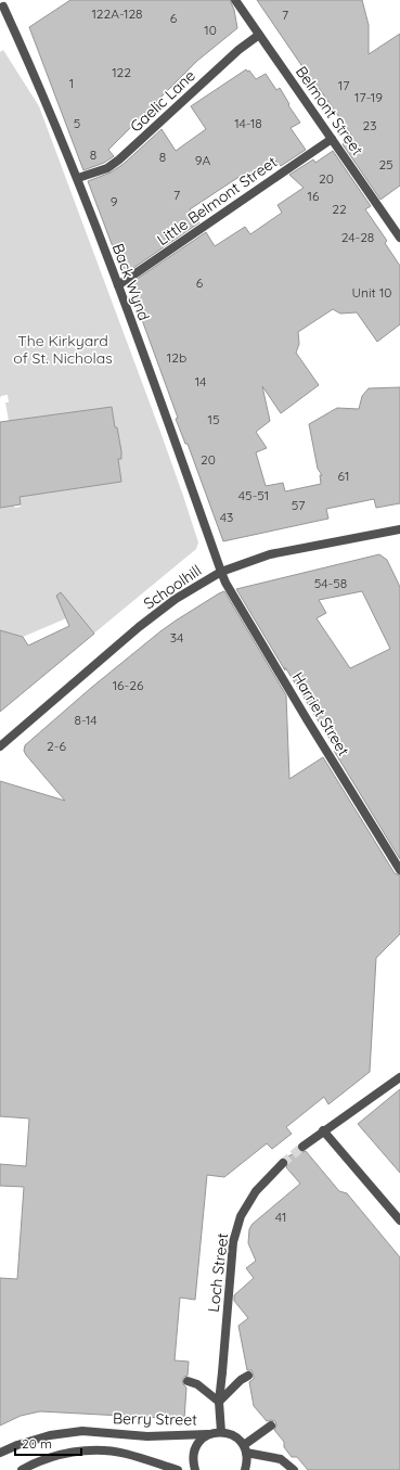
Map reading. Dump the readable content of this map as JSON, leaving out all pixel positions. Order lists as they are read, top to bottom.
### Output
{
  "streets": {
    "street": [
      "Gaelic Lane",
      "Belmont Street",
      "Little Belmont Street",
      "Back Wynd",
      "Schoolhill",
      "Harriet Street",
      "Loch Street",
      "Berry Street"
    ]
  },
  "crossings": [
    ["Gaelic Lane", "Belmont Street"],
    ["Gaelic Lane", "Back Wynd"],
    ["Belmont Street", "Little Belmont Street"],
    ["Little Belmont Street", "Back Wynd"],
    ["Back Wynd", "Schoolhill"],
    ["Back Wynd", "Harriet Street"],
    ["Schoolhill", "Harriet Street"],
    ["Loch Street", "Berry Street"]
  ],
  "parks": ["The Kirkyard of St. Nicholas"],
  "house_numbers": [
    "122A-128",
    "7",
    "6",
    "10",
    "122",
    "1",
    "17",
    "17-19",
    "5",
    "14-18",
    "23",
    "8",
    "8",
    "9A",
    "25",
    "20",
    "7",
    "16",
    "9",
    "22",
    "24-28",
    "6",
    "Unit 10",
    "12b",
    "14",
    "15",
    "20",
    "61",
    "45-51",
    "57",
    "43",
    "54-58",
    "34",
    "16-26",
    "8-14",
    "2-6",
    "41"
  ],
  "scale_bar": "20 m"
}
